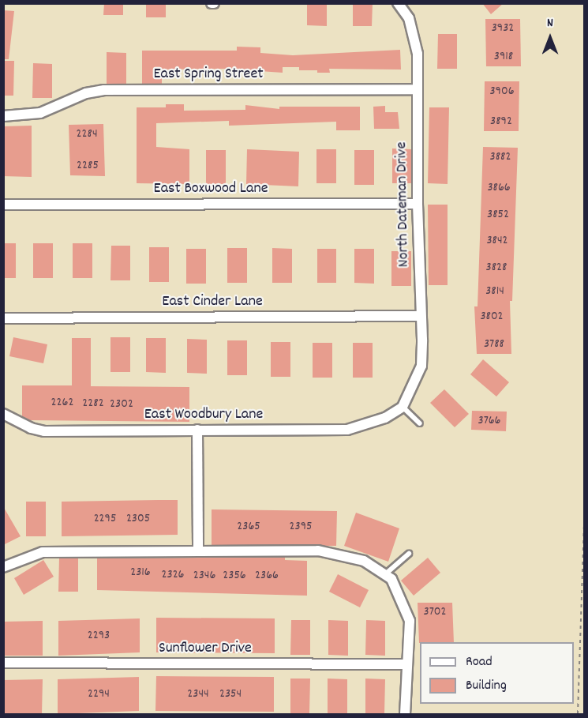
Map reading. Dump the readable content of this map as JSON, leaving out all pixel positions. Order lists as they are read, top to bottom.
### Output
{
  "streets": {
    "street": [
      "East Spring Street",
      "East Boxwood Lane",
      "North Dateman Drive",
      "East Cinder Lane",
      "East Woodbury Lane",
      "Sunflower Drive"
    ]
  },
  "crossings": [
    ["East Spring Street", "North Dateman Drive"],
    ["East Boxwood Lane", "North Dateman Drive"],
    ["North Dateman Drive", "East Cinder Lane"],
    ["North Dateman Drive", "East Woodbury Lane"]
  ],
  "house_numbers": [
    "3932",
    "3918",
    "3906",
    "3892",
    "2284",
    "3882",
    "2285",
    "3866",
    "3852",
    "3842",
    "3828",
    "3814",
    "3802",
    "3788",
    "2262",
    "2282",
    "2302",
    "3766",
    "2295",
    "2305",
    "2365",
    "2395",
    "2316",
    "2326",
    "2346",
    "2356",
    "2366",
    "3702",
    "2293",
    "2294",
    "2344",
    "2354"
  ],
  "legend": ["Road", "Building"],
  "north": "top"
}
